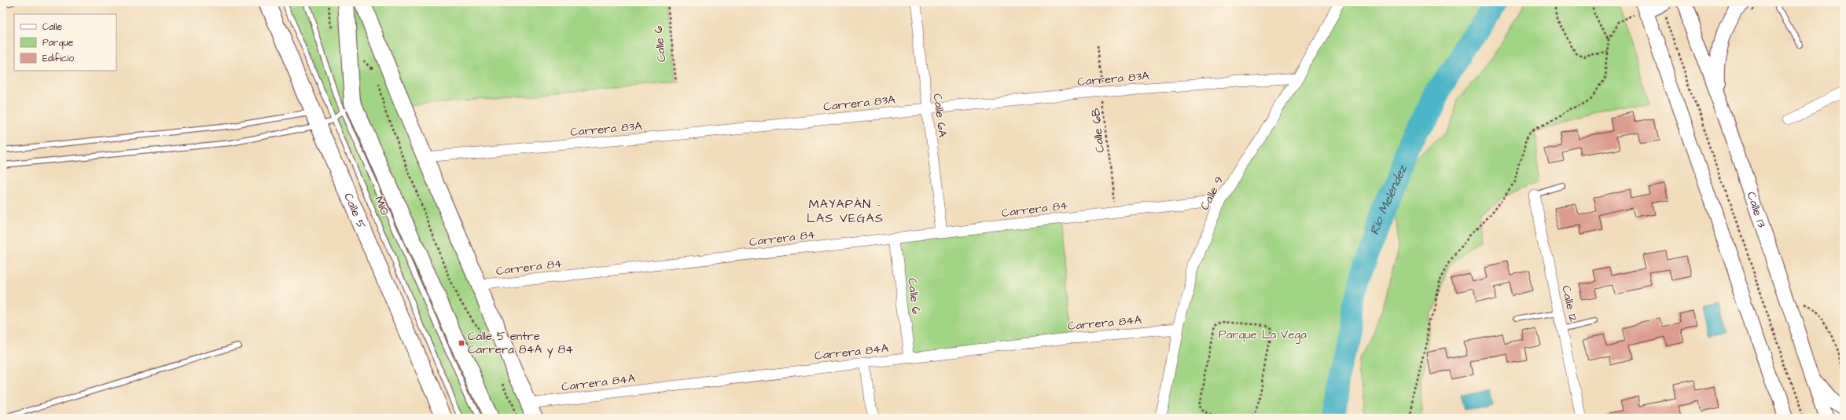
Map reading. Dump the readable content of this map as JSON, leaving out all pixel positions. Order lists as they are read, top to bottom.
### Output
{
  "streets": {
    "main road": ["Calle 13", "Calle 5"],
    "street": [
      "Calle 6",
      "Carrera 83A",
      "Calle 6A",
      "Calle 9",
      "Carrera 84",
      "Calle 12",
      "Carrera 84A"
    ],
    "lane": ["MIO"],
    "path": ["Calle 6B"]
  },
  "crossings": [
    ["Calle 6", "Carrera 84"],
    ["Calle 6", "Carrera 84A"],
    ["Carrera 83A", "Calle 6A"],
    ["Carrera 83A", "Calle 6B"],
    ["Carrera 83A", "Calle 9"],
    ["Calle 6A", "Carrera 84"],
    ["Calle 6B", "Carrera 84"],
    ["Calle 9", "Carrera 84"],
    ["Calle 9", "Carrera 84A"]
  ],
  "districts": ["MAYAPÁN - LAS VEGAS"],
  "water": ["Río Meléndez"],
  "parks": ["Parque La Vega"],
  "places": {
    "transit": ["Calle 5 entre Carrera 84A y 84"]
  },
  "legend": ["Calle", "Parque", "Edificio"]
}
